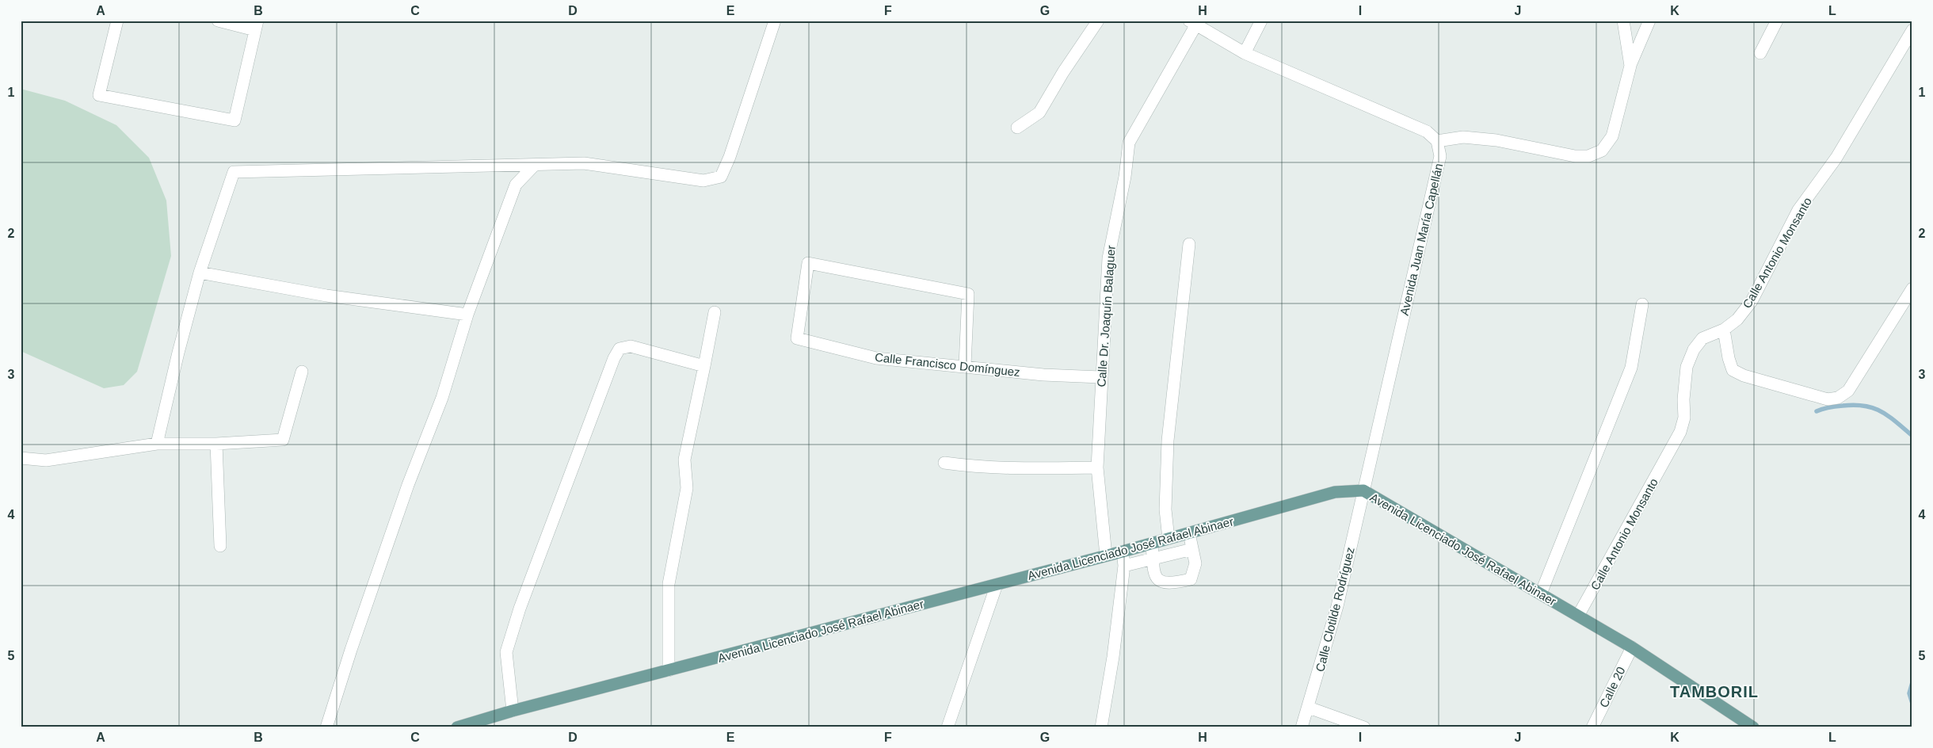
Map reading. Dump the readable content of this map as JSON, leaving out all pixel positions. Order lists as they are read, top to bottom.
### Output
{
  "streets": {
    "main road": ["Avenida Licenciado José Rafael Abinaer"],
    "street": [
      "Avenida Juan María Capellán",
      "Calle Antonio Monsanto",
      "Calle Dr. Joaquín Balaguer",
      "Calle Francisco Domínguez",
      "Calle Clotilde Rodríguez",
      "Calle 20"
    ]
  },
  "crossings": [
    ["Avenida Juan María Capellán", "Avenida Licenciado José Rafael Abinaer"],
    ["Avenida Juan María Capellán", "Calle Clotilde Rodríguez"],
    ["Calle Antonio Monsanto", "Avenida Licenciado José Rafael Abinaer"],
    ["Calle Dr. Joaquín Balaguer", "Calle Francisco Domínguez"],
    ["Calle Dr. Joaquín Balaguer", "Avenida Licenciado José Rafael Abinaer"],
    ["Avenida Licenciado José Rafael Abinaer", "Calle Clotilde Rodríguez"],
    ["Avenida Licenciado José Rafael Abinaer", "Calle 20"]
  ],
  "districts": ["TAMBORIL"],
  "grid": {
    "columns": [
      "A",
      "B",
      "C",
      "D",
      "E",
      "F",
      "G",
      "H",
      "I",
      "J",
      "K",
      "L"
    ],
    "rows": [
      "1",
      "2",
      "3",
      "4",
      "5"
    ]
  }
}
